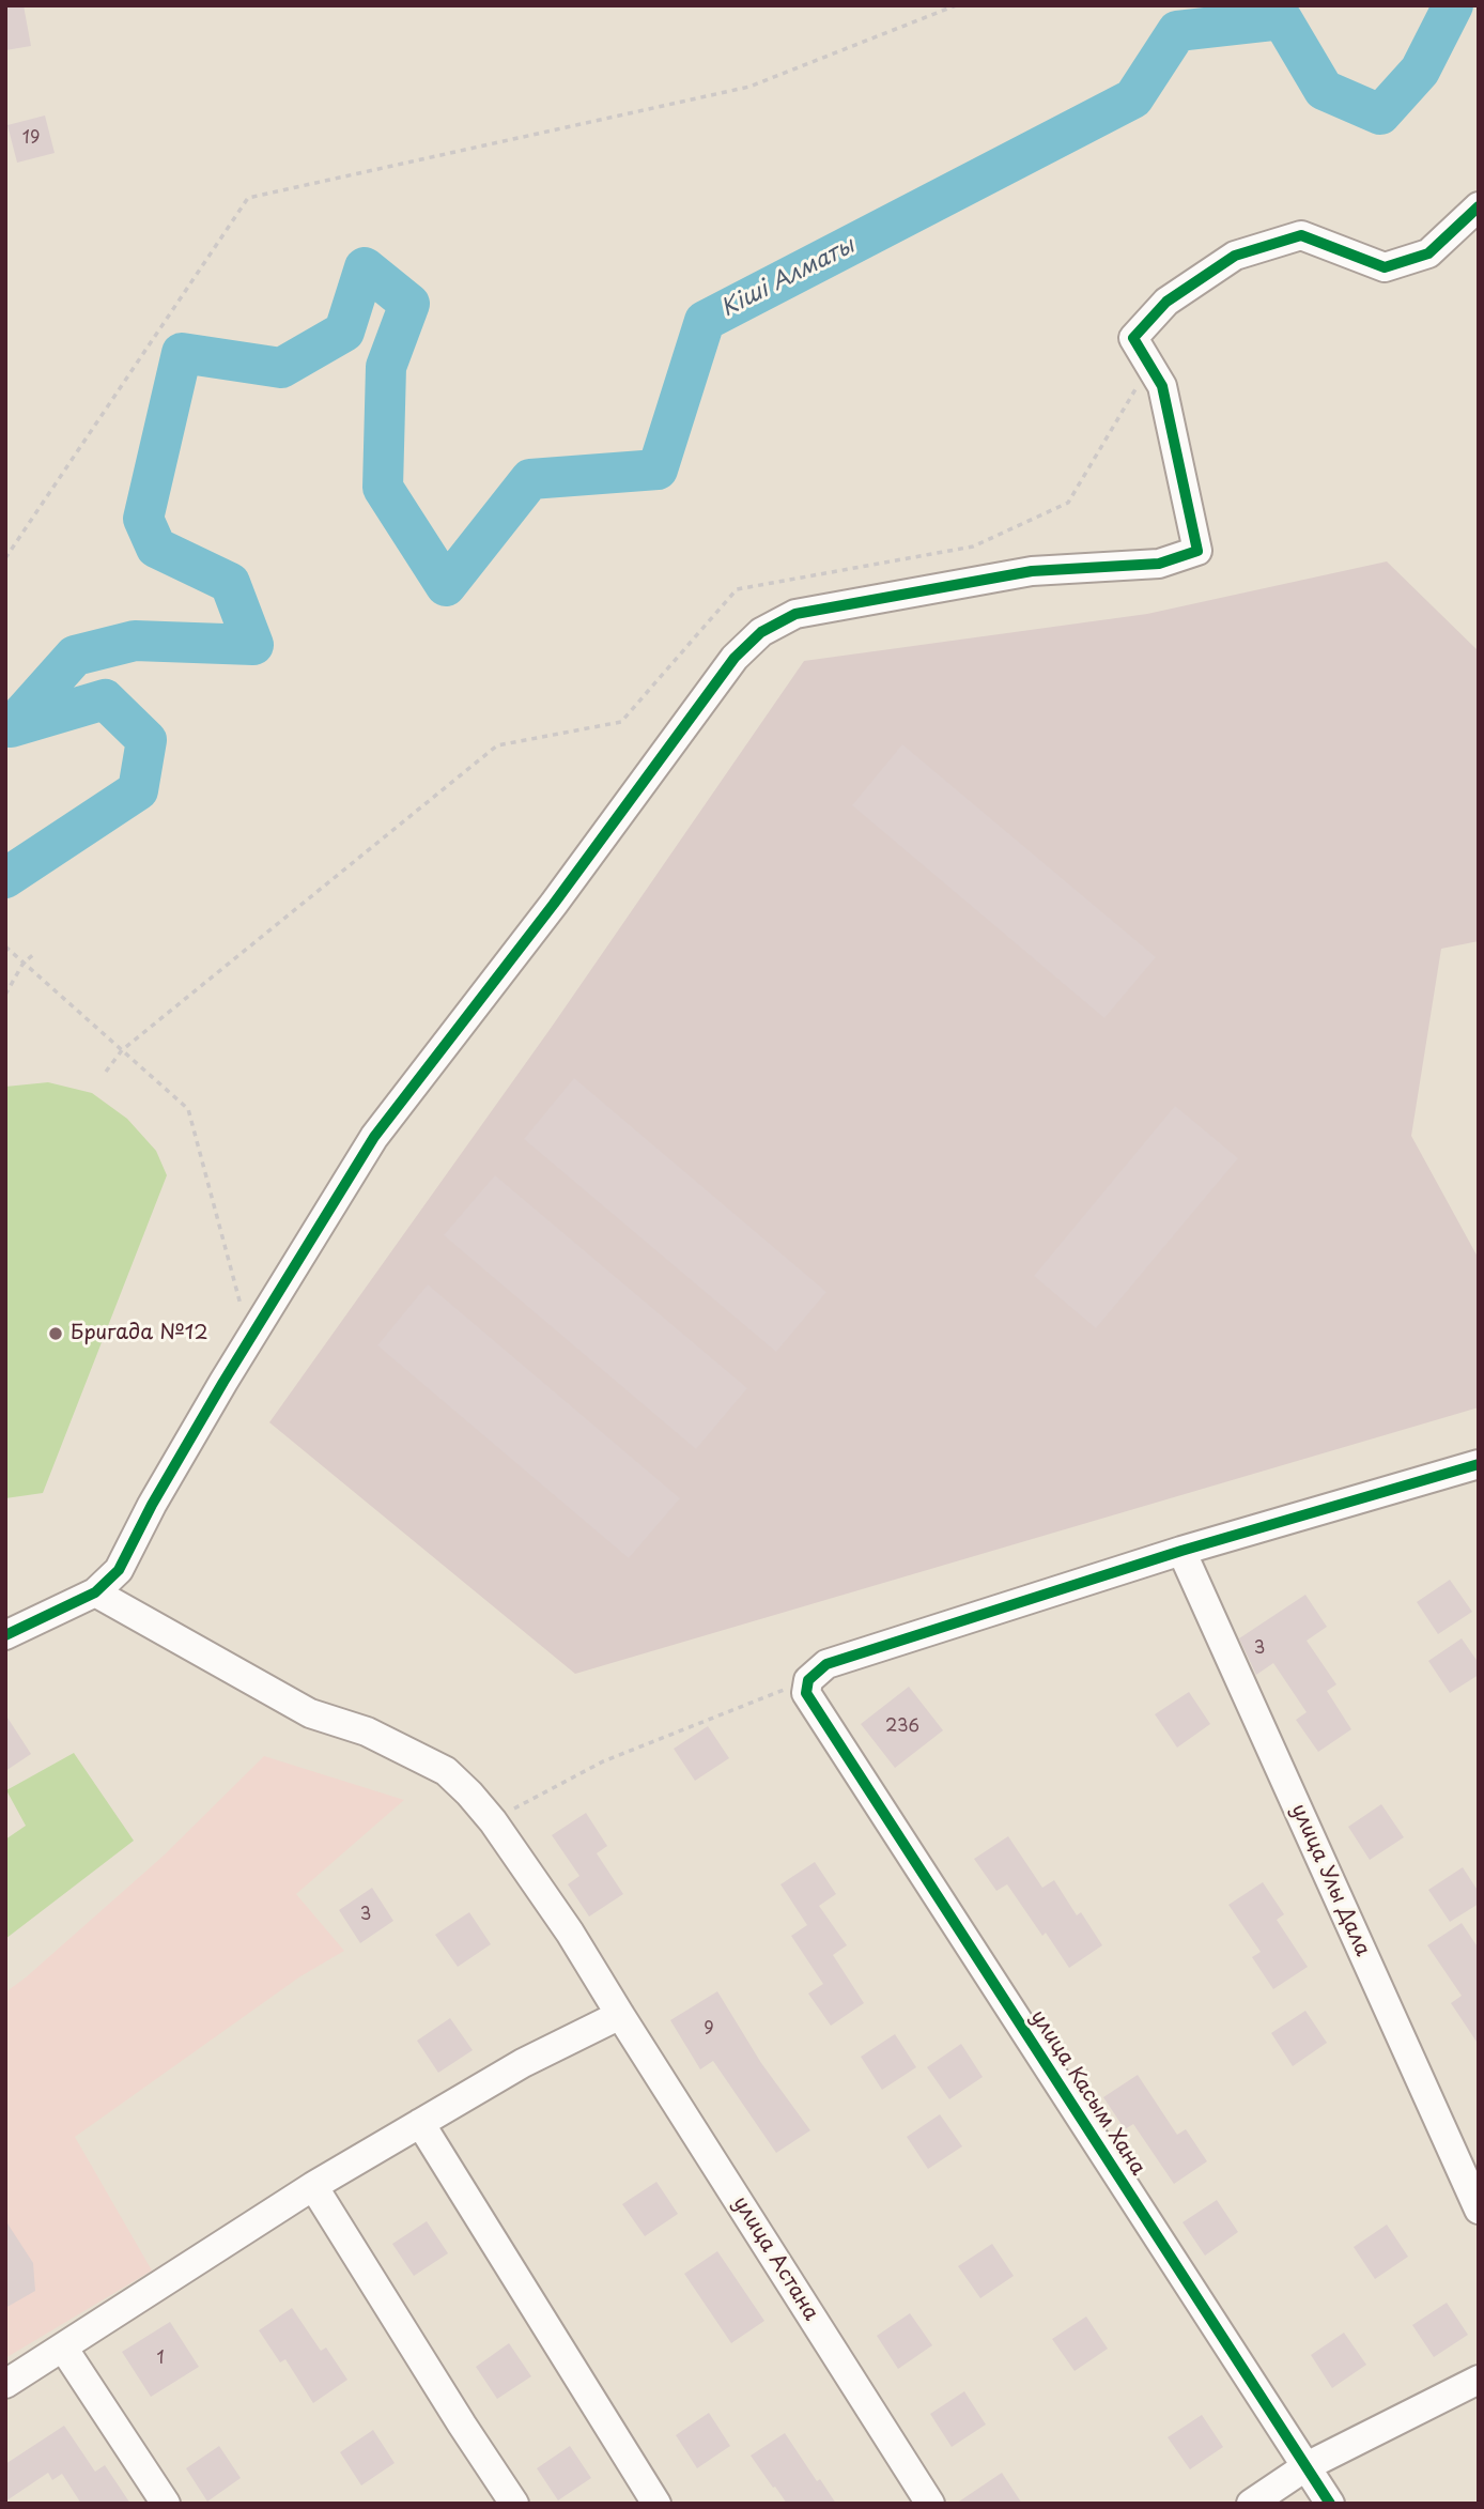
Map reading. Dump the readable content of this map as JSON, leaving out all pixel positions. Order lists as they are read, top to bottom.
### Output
{
  "streets": {
    "street": ["улица Улы Дала", "улица Касым Хана", "улица Астана"]
  },
  "water": ["Кіші Алматы"],
  "places": ["Бригада №12"],
  "house_numbers": [
    "19",
    "3",
    "236",
    "3",
    "9",
    "1"
  ]
}
